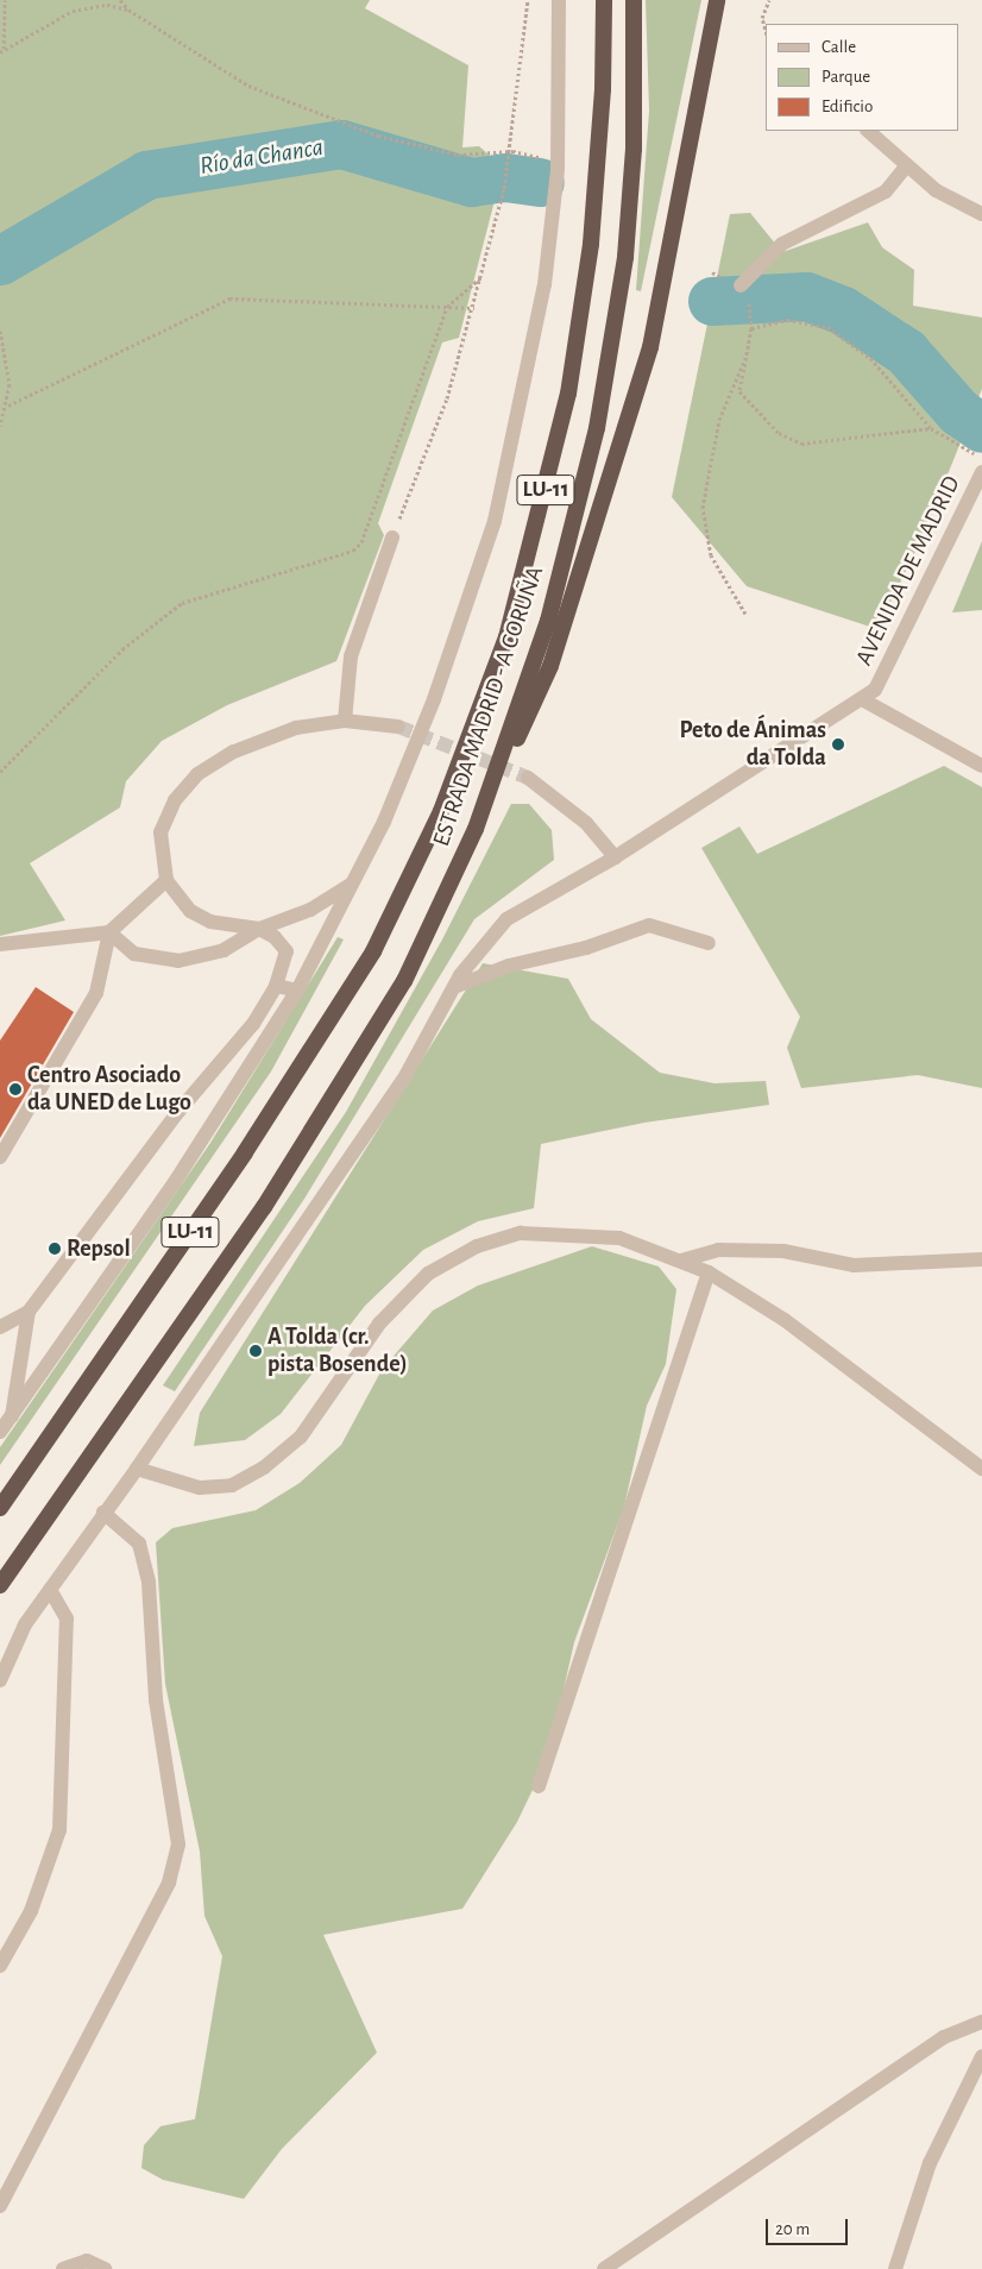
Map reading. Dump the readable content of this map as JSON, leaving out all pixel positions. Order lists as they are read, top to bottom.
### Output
{
  "streets": {
    "highway": ["LU-11", "ESTRADA MADRID - A CORUÑA"],
    "street": ["AVENIDA DE MADRID"]
  },
  "water": ["Río da Chanca"],
  "places": [
    "Peto de Ánimas da Tolda",
    "Centro Asociado da UNED de Lugo",
    "Repsol",
    "A Tolda (cr. pista Bosende)"
  ],
  "legend": ["Calle", "Parque", "Edificio"],
  "scale_bar": "20 m"
}
